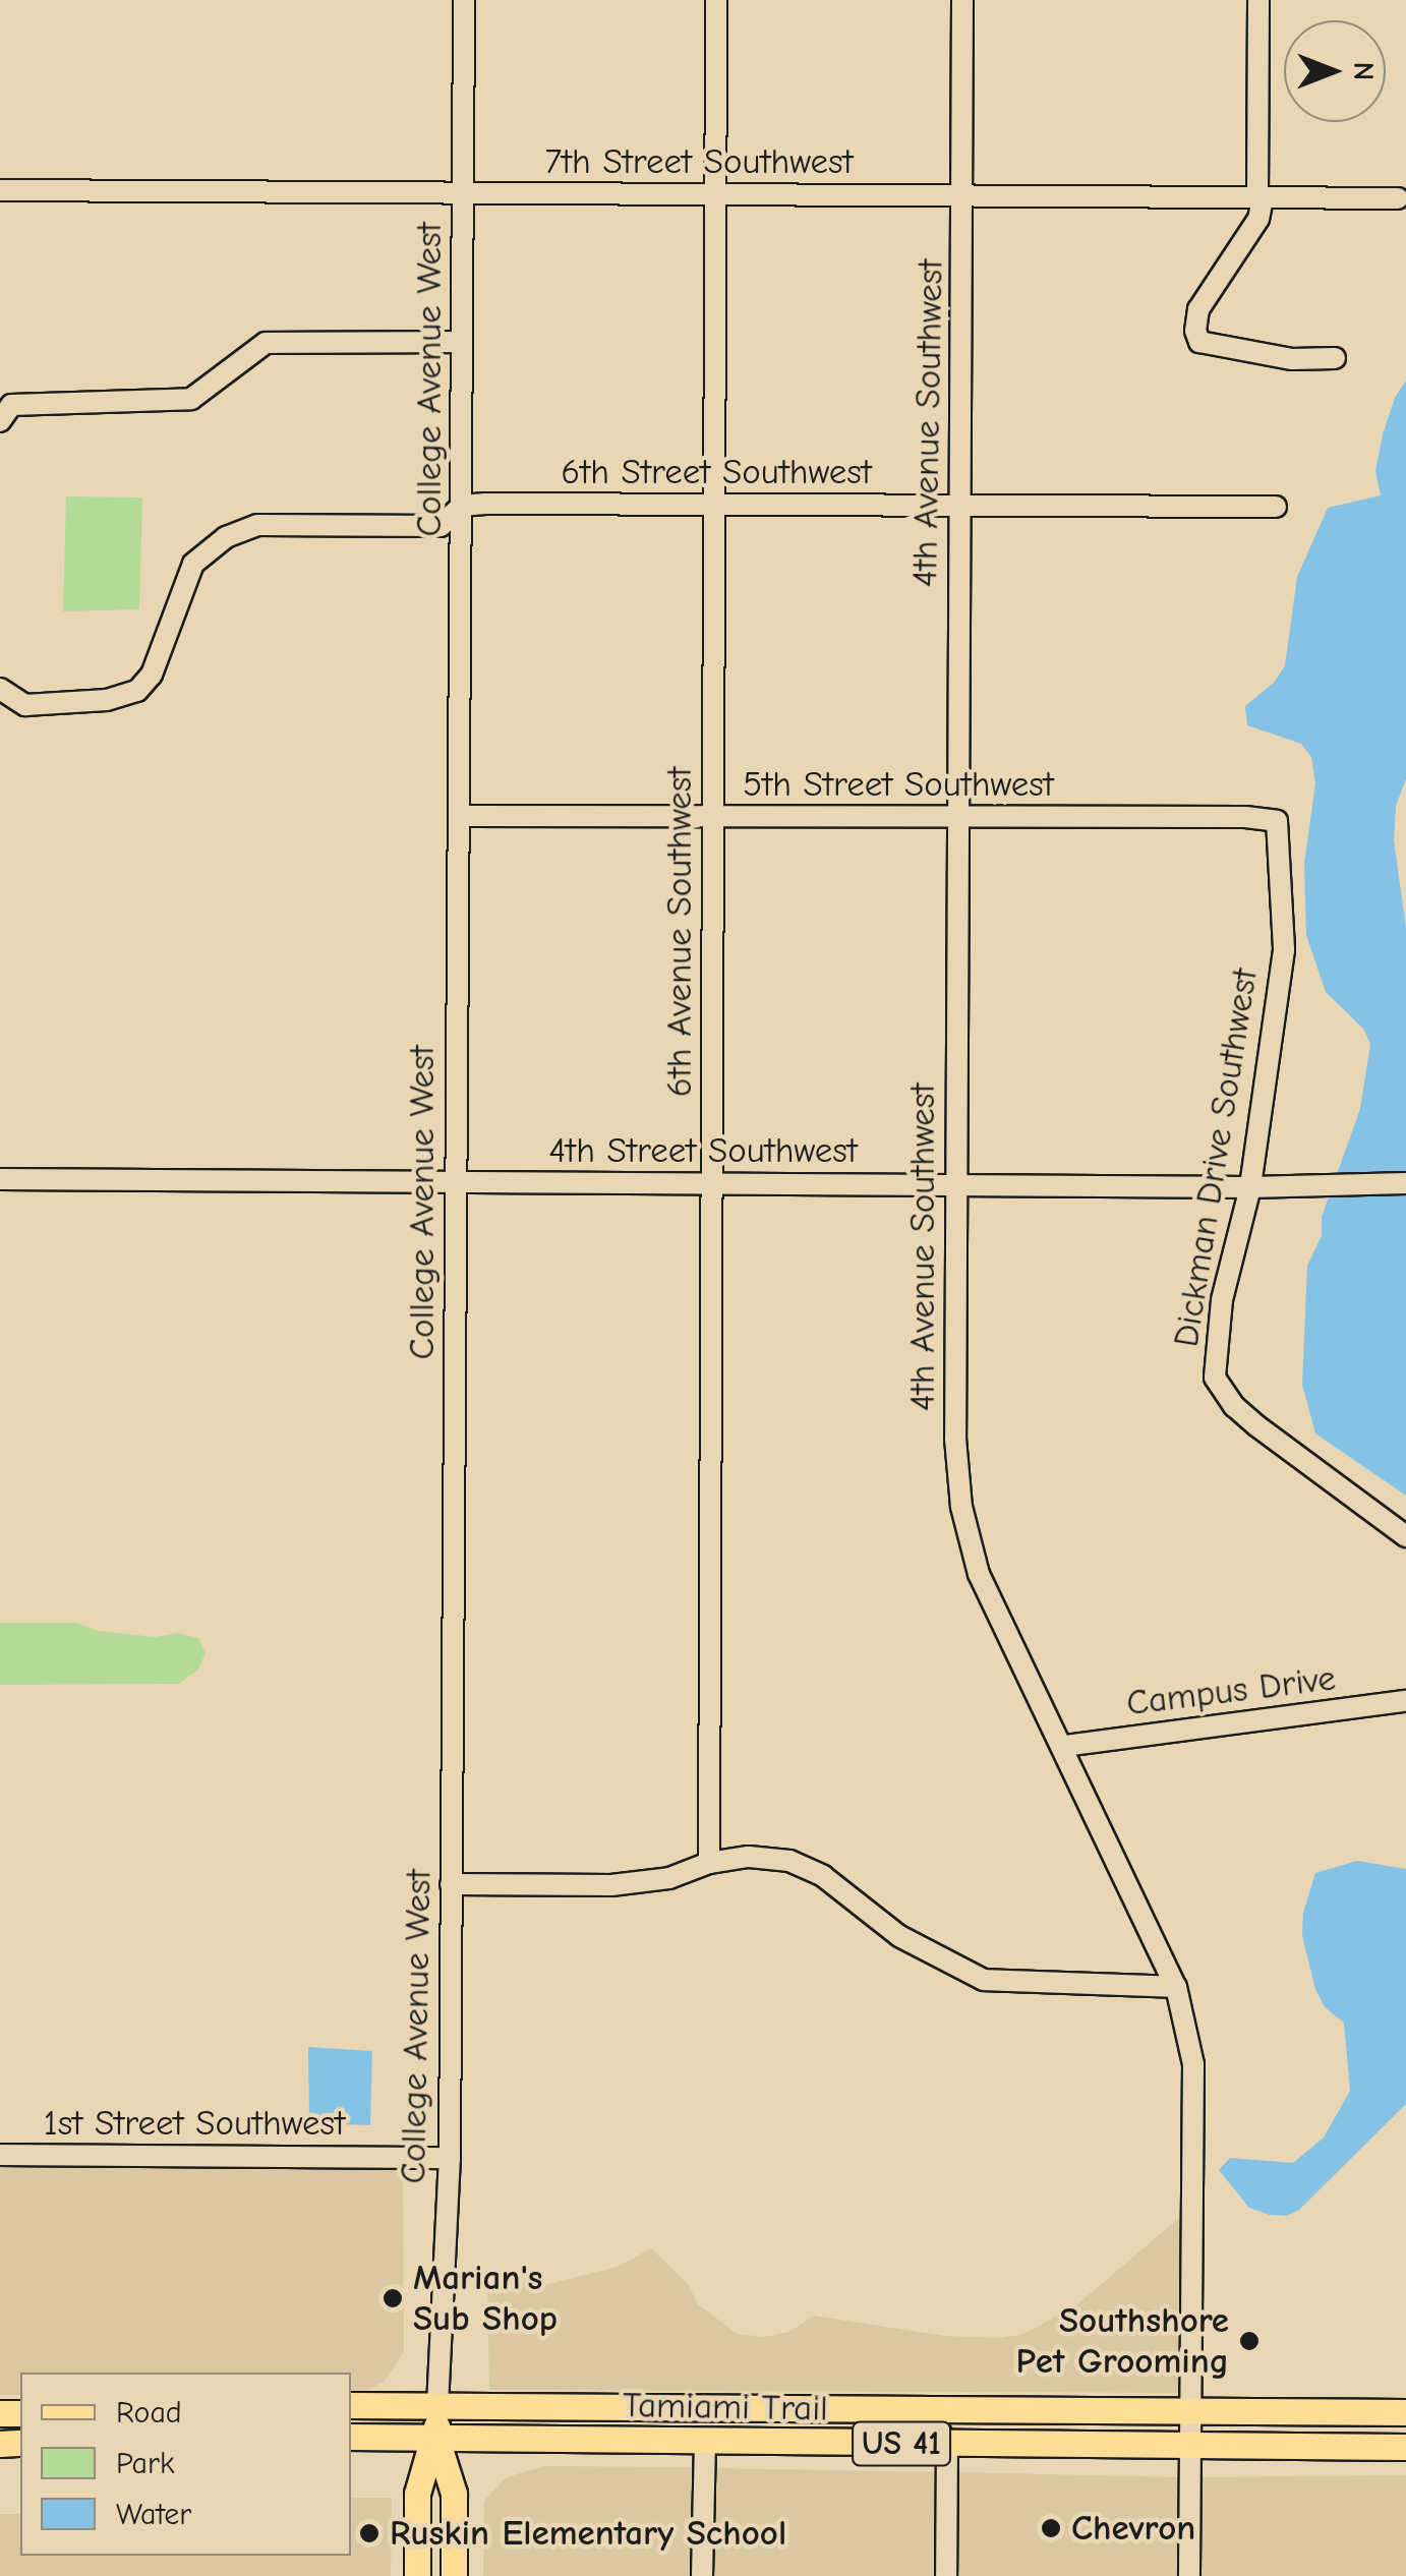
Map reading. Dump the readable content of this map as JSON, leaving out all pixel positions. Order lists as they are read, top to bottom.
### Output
{
  "streets": {
    "main road": ["Tamiami Trail", "US 41"],
    "street": [
      "7th Street Southwest",
      "College Avenue West",
      "4th Avenue Southwest",
      "6th Street Southwest",
      "5th Street Southwest",
      "6th Avenue Southwest",
      "4th Street Southwest",
      "Dickman Drive Southwest",
      "Campus Drive",
      "1st Street Southwest"
    ]
  },
  "crossings": [
    ["7th Street Southwest", "College Avenue West"],
    ["7th Street Southwest", "4th Avenue Southwest"],
    ["7th Street Southwest", "6th Avenue Southwest"],
    ["College Avenue West", "6th Street Southwest"],
    ["College Avenue West", "5th Street Southwest"],
    ["College Avenue West", "4th Street Southwest"],
    ["College Avenue West", "1st Street Southwest"],
    ["College Avenue West", "Tamiami Trail"],
    ["4th Avenue Southwest", "6th Street Southwest"],
    ["4th Avenue Southwest", "5th Street Southwest"],
    ["4th Avenue Southwest", "4th Street Southwest"],
    ["4th Avenue Southwest", "Campus Drive"],
    ["4th Avenue Southwest", "Tamiami Trail"],
    ["6th Street Southwest", "6th Avenue Southwest"],
    ["5th Street Southwest", "6th Avenue Southwest"],
    ["5th Street Southwest", "Dickman Drive Southwest"],
    ["6th Avenue Southwest", "4th Street Southwest"],
    ["4th Street Southwest", "Dickman Drive Southwest"]
  ],
  "places": [
    "Marian's Sub Shop",
    "Southshore Pet Grooming",
    "Chevron",
    "Ruskin Elementary School"
  ],
  "legend": ["Road", "Park", "Water"],
  "north": "right"
}
